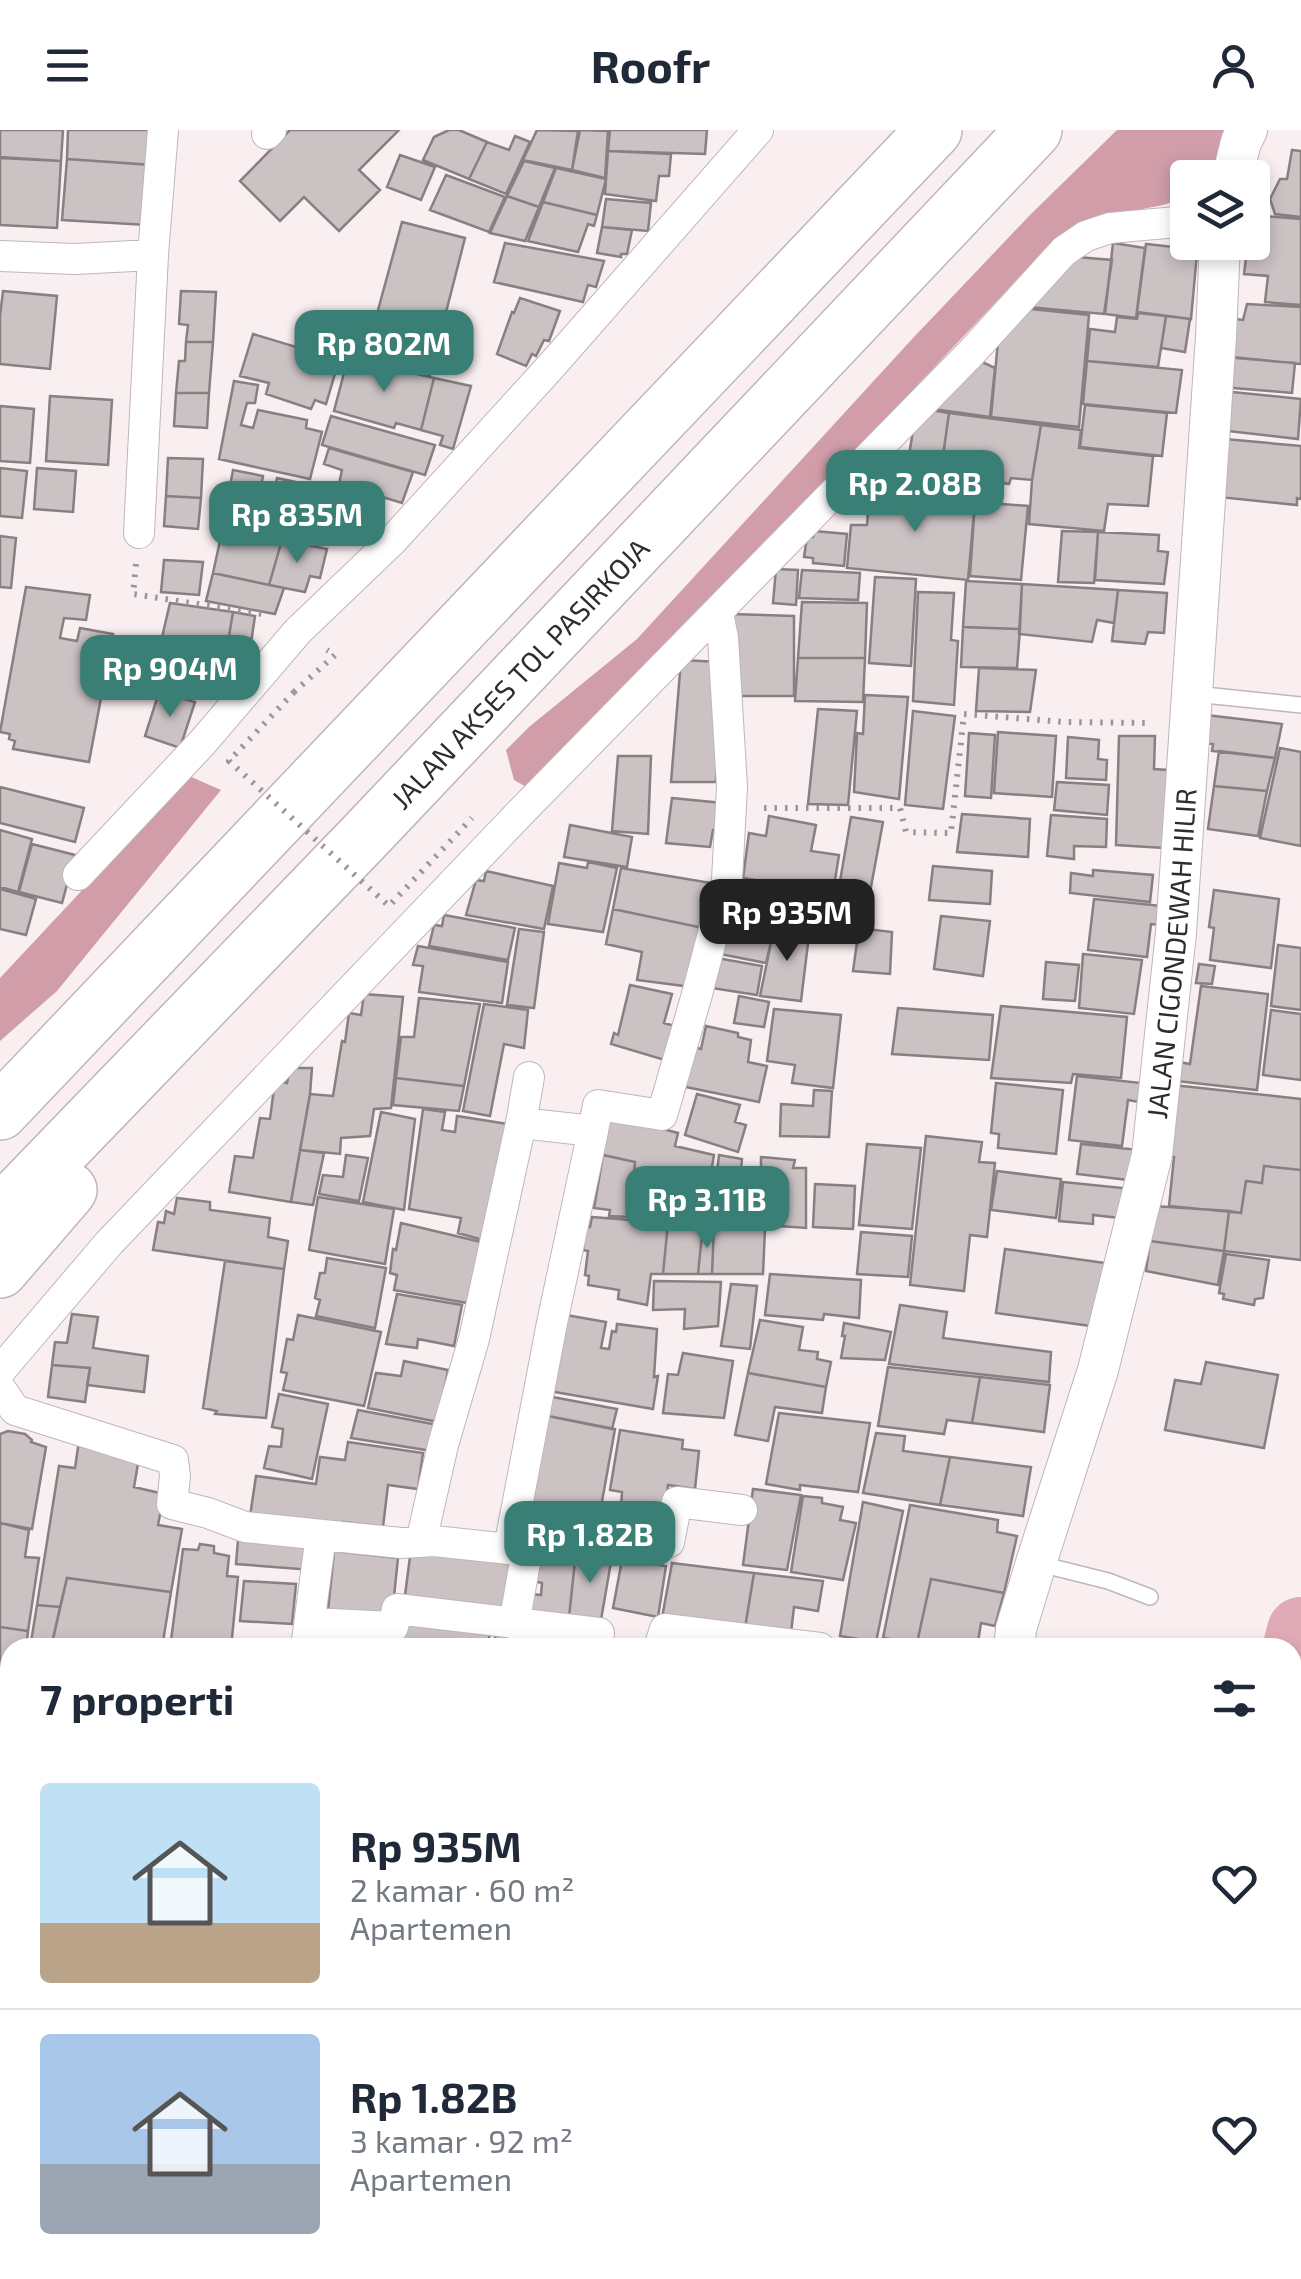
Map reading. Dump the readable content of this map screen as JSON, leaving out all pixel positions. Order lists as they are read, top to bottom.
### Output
{
  "streets": {
    "highway": ["JALAN AKSES TOL PASIRKOJA"],
    "street": ["JALAN CIGONDEWAH HILIR"]
  },
  "page": {
    "header": "Roofr",
    "price": [
      "Rp 802M",
      "Rp 2.08B",
      "Rp 835M",
      "Rp 904M",
      "Rp 935M",
      "Rp 3.11B",
      "Rp 1.82B"
    ],
    "heading": "7 properti",
    "list": [
      {
        "name": "Rp 935M",
        "note": "2 kamar · 60 m² · Apartemen"
      },
      {
        "name": "Rp 1.82B",
        "note": "3 kamar · 92 m² · Apartemen"
      }
    ]
  }
}
